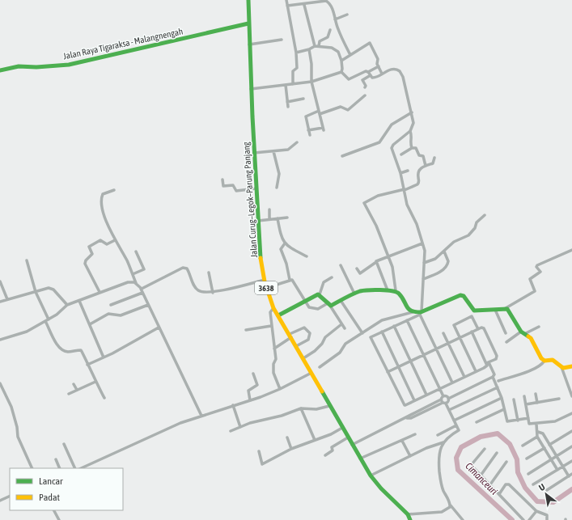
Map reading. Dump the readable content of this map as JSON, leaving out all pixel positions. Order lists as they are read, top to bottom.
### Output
{
  "streets": {
    "main road": ["Jalan Raya Tigaraksa - Malangnengah", "Jalan Curug–Legok–Parung Panjang", "3638"]
  },
  "crossings": [
    ["Jalan Raya Tigaraksa - Malangnengah", "Jalan Curug–Legok–Parung Panjang"]
  ],
  "water": ["Cimanceuri"],
  "legend": ["Lancar", "Padat"],
  "north": "top left"
}
